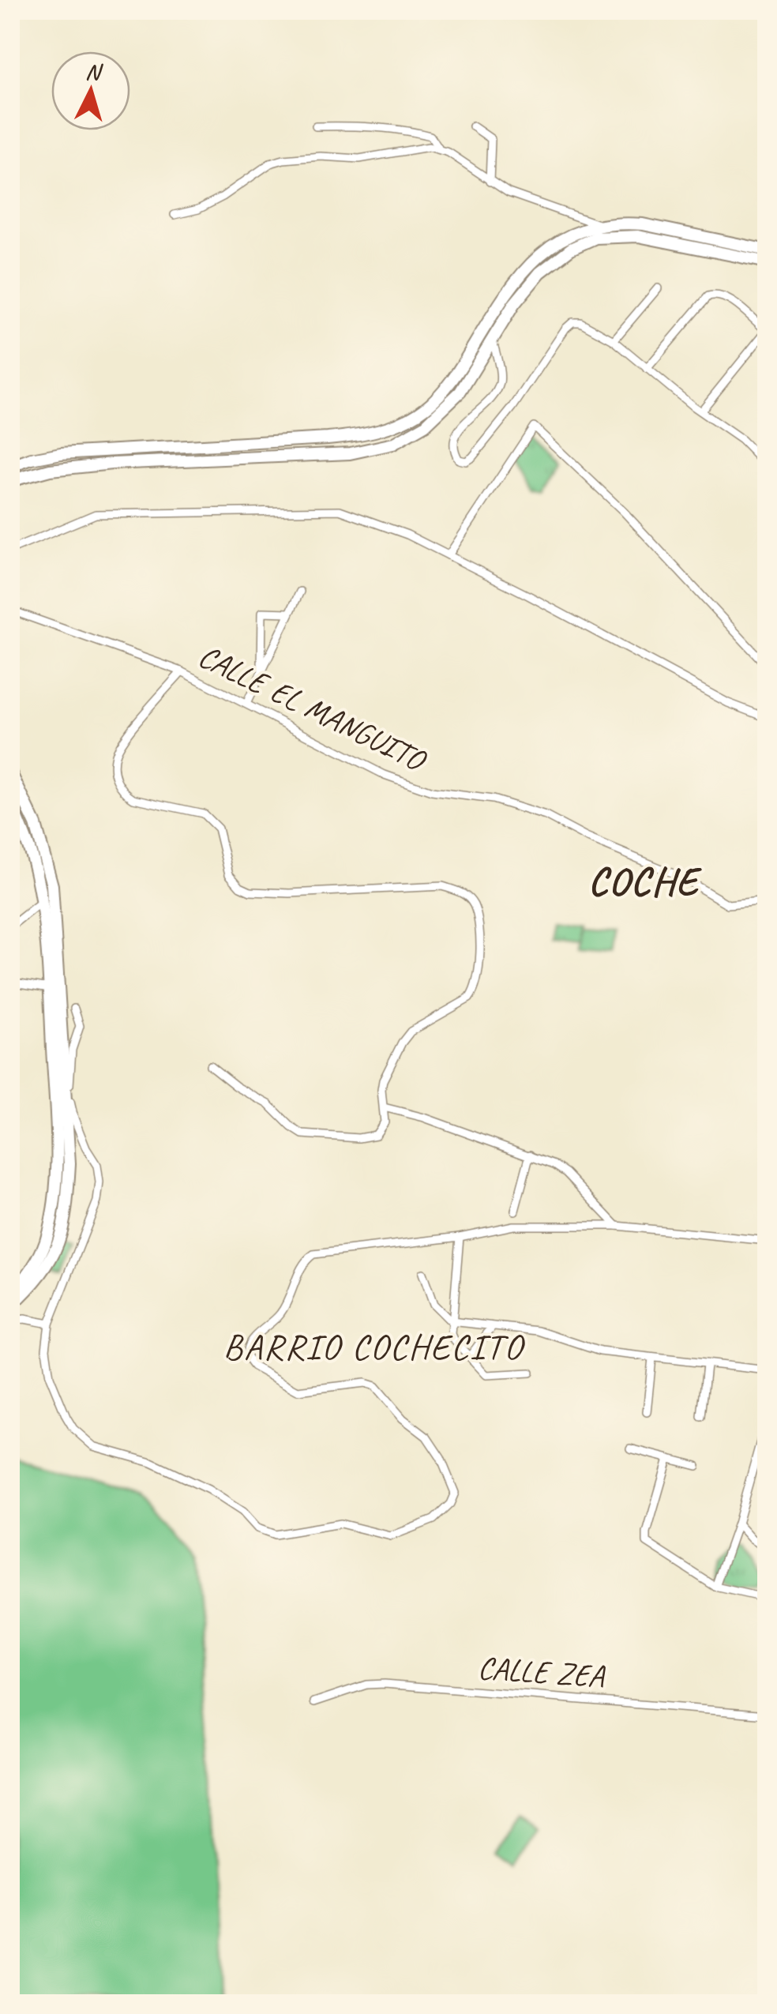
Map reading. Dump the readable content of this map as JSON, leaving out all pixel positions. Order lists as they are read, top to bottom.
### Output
{
  "streets": {
    "street": ["CALLE EL MANGUITO", "CALLE ZEA"]
  },
  "districts": ["COCHE", "BARRIO COCHECITO"],
  "north": "top"
}
